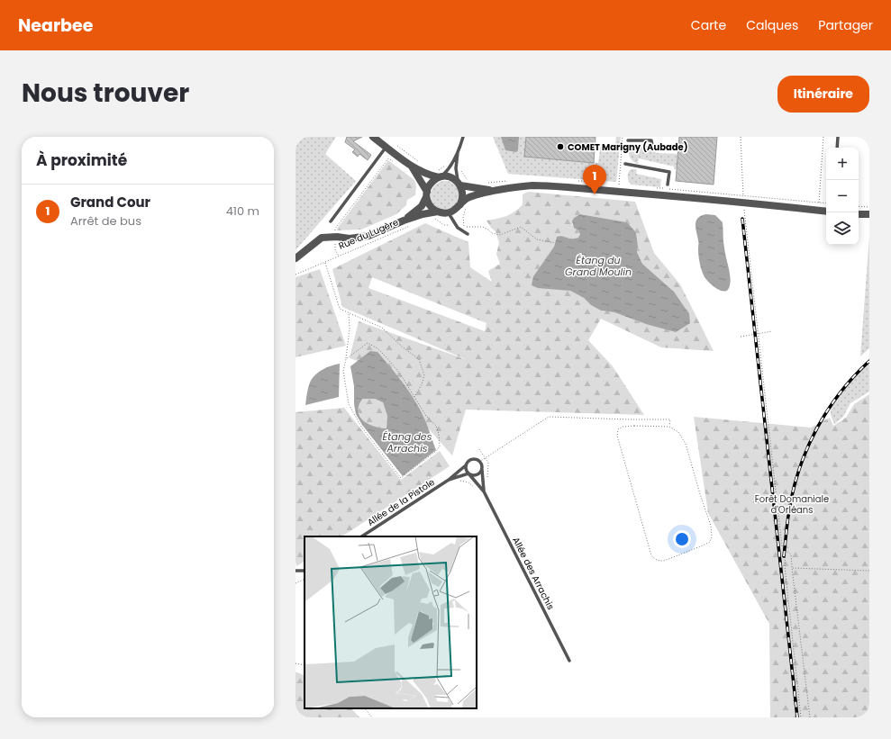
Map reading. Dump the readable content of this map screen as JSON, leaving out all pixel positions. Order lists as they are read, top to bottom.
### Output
{
  "streets": {
    "street": ["Rue du Lugère"],
    "lane": ["Allée de la Pistole", "Allée des Arrachis"]
  },
  "water": ["Étang du Grand Moulin", "Étang des Arrachis"],
  "parks": ["Forêt Domaniale d'Orléans"],
  "places": ["COMET Marigny (Aubade)"],
  "page": {
    "header": "Nearbee",
    "nav": ["Carte", "Calques", "Partager"],
    "title": "Nous trouver",
    "buttons": "Itinéraire",
    "heading": "À proximité",
    "map_buttons": ["+", "−"],
    "pins": "1",
    "list": [
      {
        "mark": "1",
        "name": "Grand Cour",
        "note": "Arrêt de bus",
        "value": "410 m"
      }
    ]
  }
}
